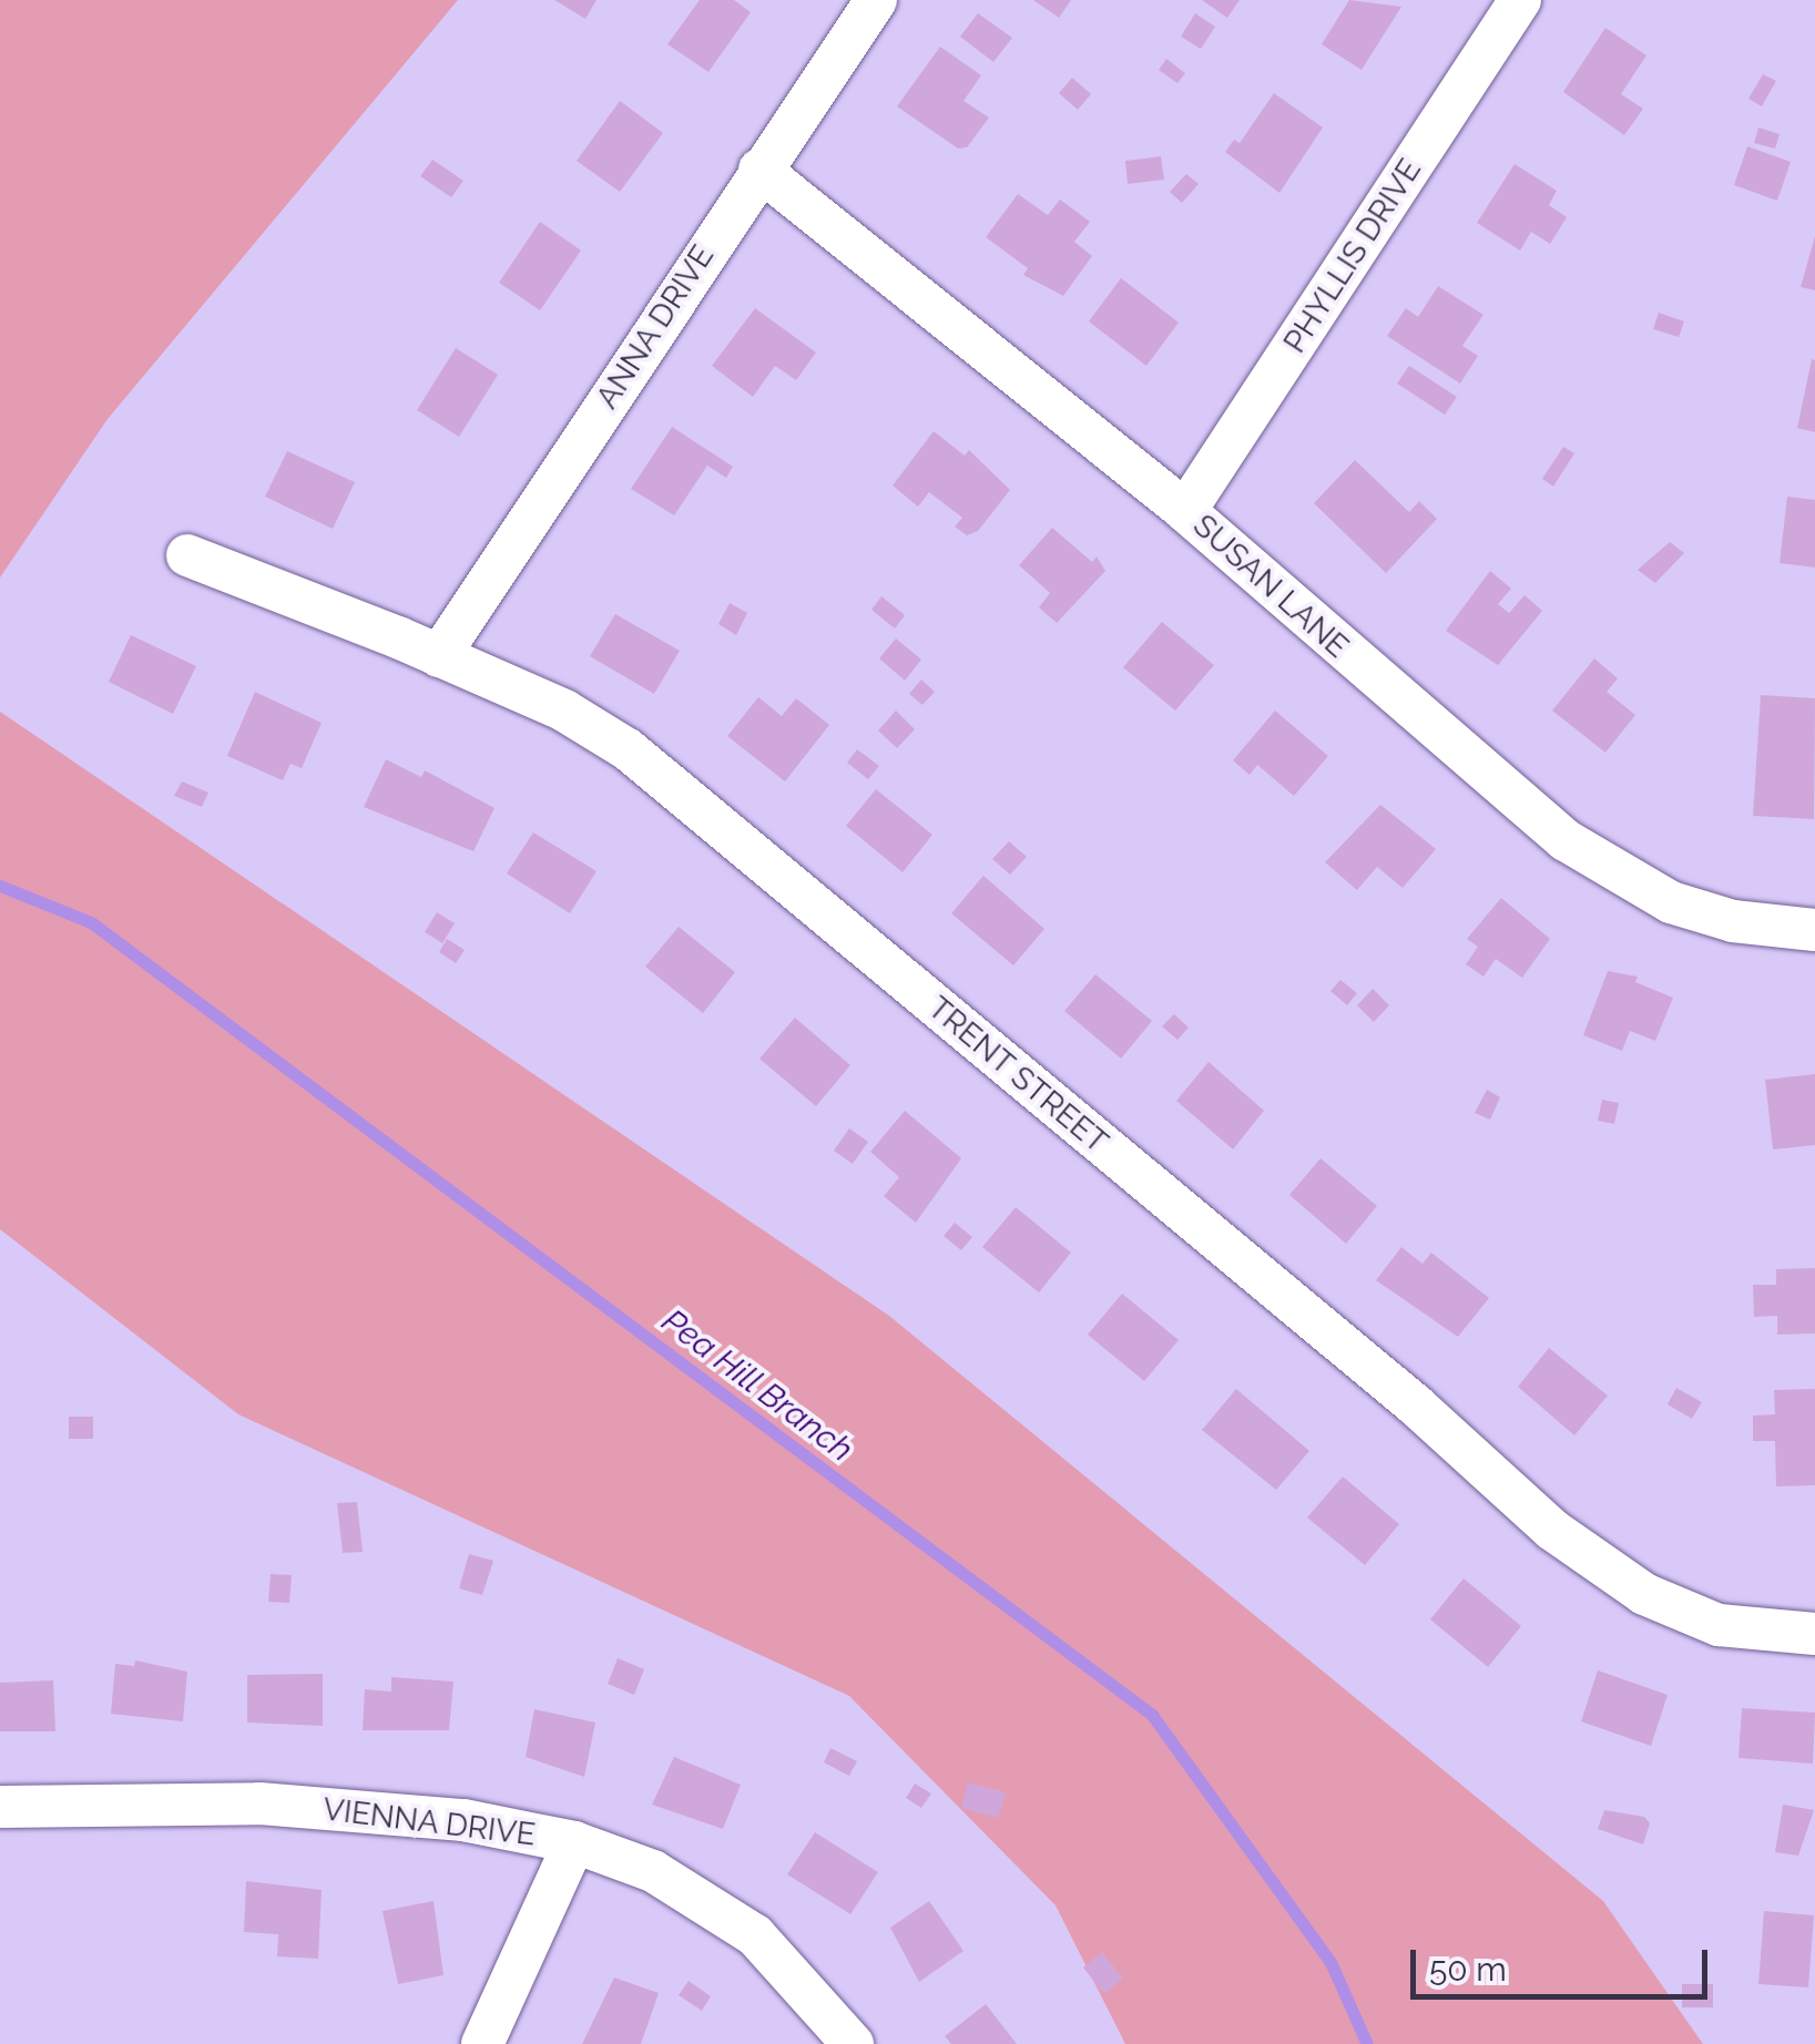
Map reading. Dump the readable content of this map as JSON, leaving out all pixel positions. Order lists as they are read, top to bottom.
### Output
{
  "streets": {
    "street": [
      "PHYLLIS DRIVE",
      "ANNA DRIVE",
      "SUSAN LANE",
      "TRENT STREET",
      "VIENNA DRIVE"
    ]
  },
  "crossings": [
    ["PHYLLIS DRIVE", "SUSAN LANE"],
    ["ANNA DRIVE", "SUSAN LANE"],
    ["ANNA DRIVE", "TRENT STREET"]
  ],
  "water": ["Pea Hill Branch"],
  "scale_bar": "50 m"
}
